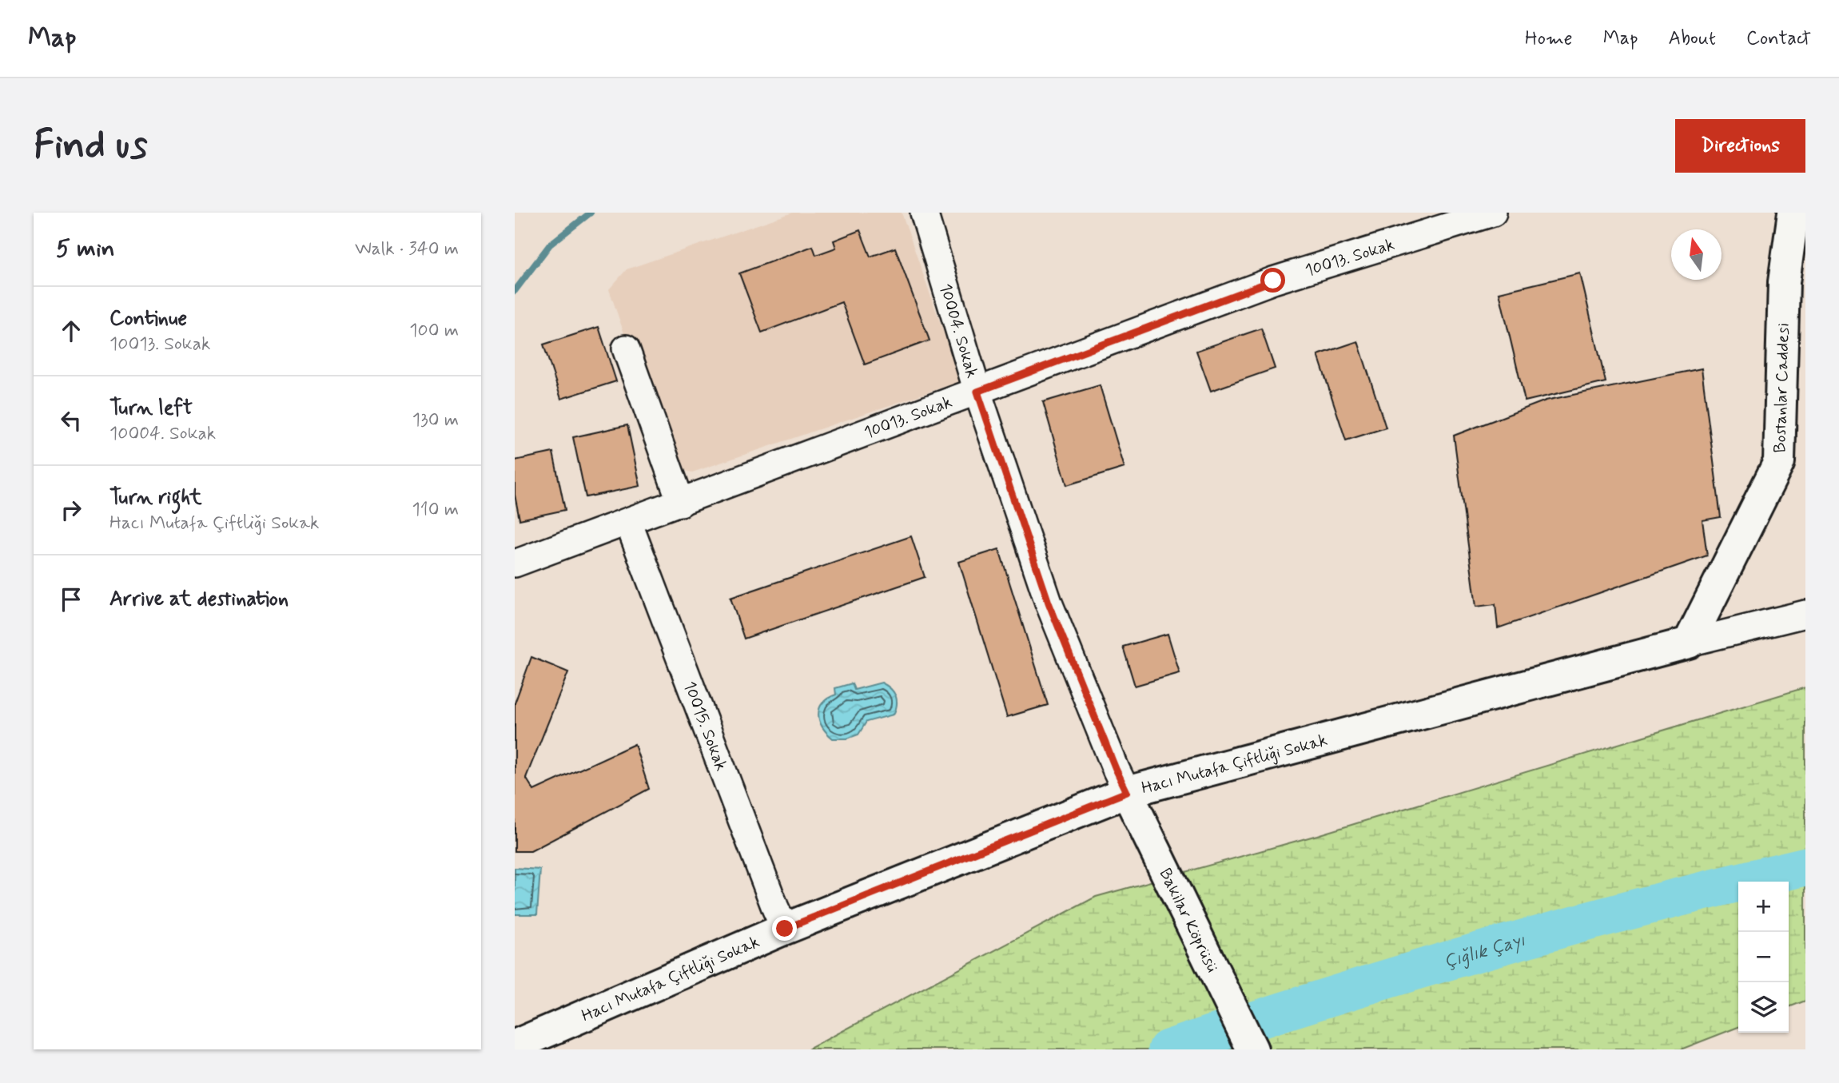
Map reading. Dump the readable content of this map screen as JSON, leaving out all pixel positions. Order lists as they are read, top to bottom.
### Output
{
  "streets": {
    "street": [
      "10013. Sokak",
      "10004. Sokak",
      "Bostanlar Caddesi",
      "10015. Sokak",
      "Hacı Mutafa Çiftliği Sokak",
      "Bakilar Köprüsü"
    ]
  },
  "crossings": [
    ["10013. Sokak", "10004. Sokak"],
    ["10013. Sokak", "10015. Sokak"],
    ["10004. Sokak", "Hacı Mutafa Çiftliği Sokak"],
    ["10004. Sokak", "Bakilar Köprüsü"],
    ["Bostanlar Caddesi", "Hacı Mutafa Çiftliği Sokak"],
    ["10015. Sokak", "Hacı Mutafa Çiftliği Sokak"],
    ["Hacı Mutafa Çiftliği Sokak", "Bakilar Köprüsü"]
  ],
  "water": ["Çığlık Çayı"],
  "north": "top",
  "page": {
    "header": "Map",
    "nav": [
      "Home",
      "Map",
      "About",
      "Contact"
    ],
    "buttons": "Directions",
    "title": "Find us",
    "heading": ["5 min", "Walk · 340 m"],
    "list": [
      ["Continue", "10013. Sokak", "100 m"],
      ["Turn left", "10004. Sokak", "130 m"],
      ["Turn right", "Hacı Mutafa Çiftliği Sokak", "110 m"],
      "Arrive at destination"
    ],
    "map_buttons": ["+", "−"]
  }
}
